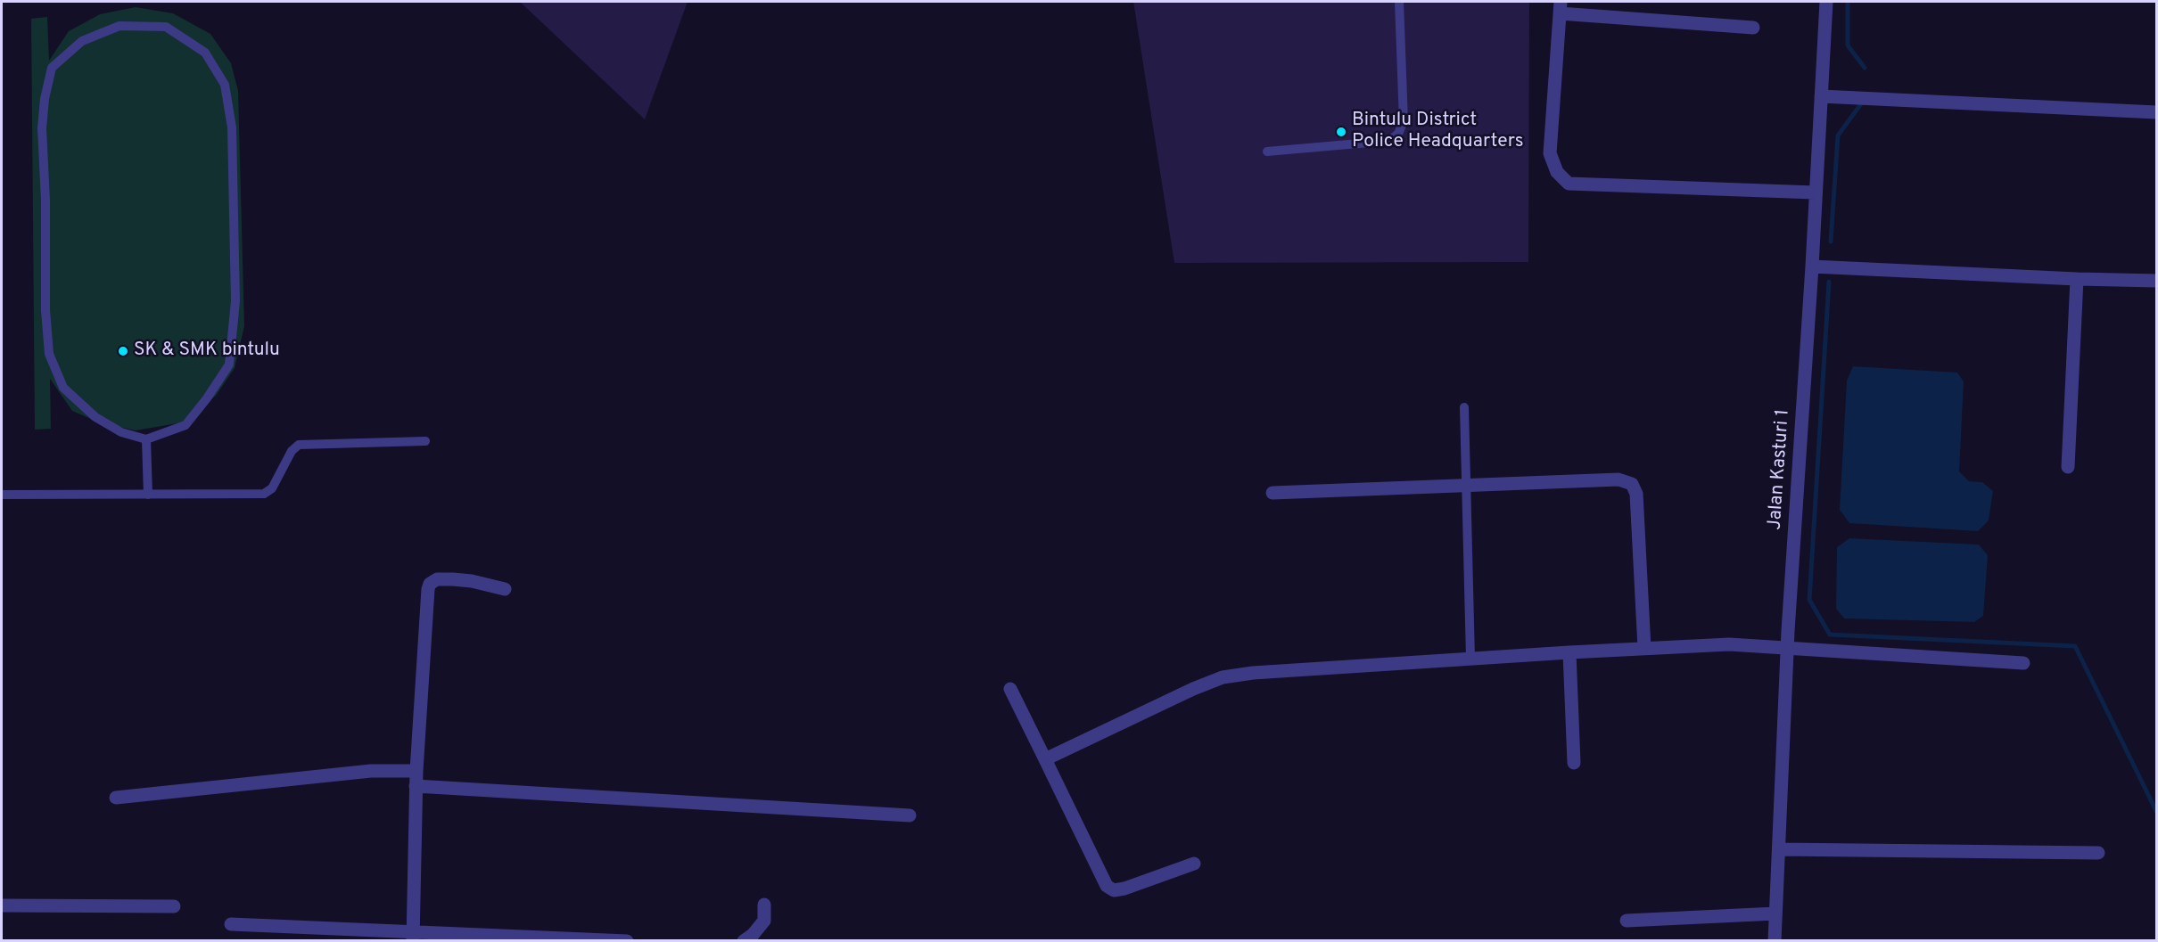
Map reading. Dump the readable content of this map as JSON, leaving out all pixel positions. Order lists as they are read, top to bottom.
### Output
{
  "streets": {
    "street": ["Jalan Kasturi 1"]
  },
  "places": ["Bintulu District Police Headquarters", "SK & SMK bintulu"]
}
